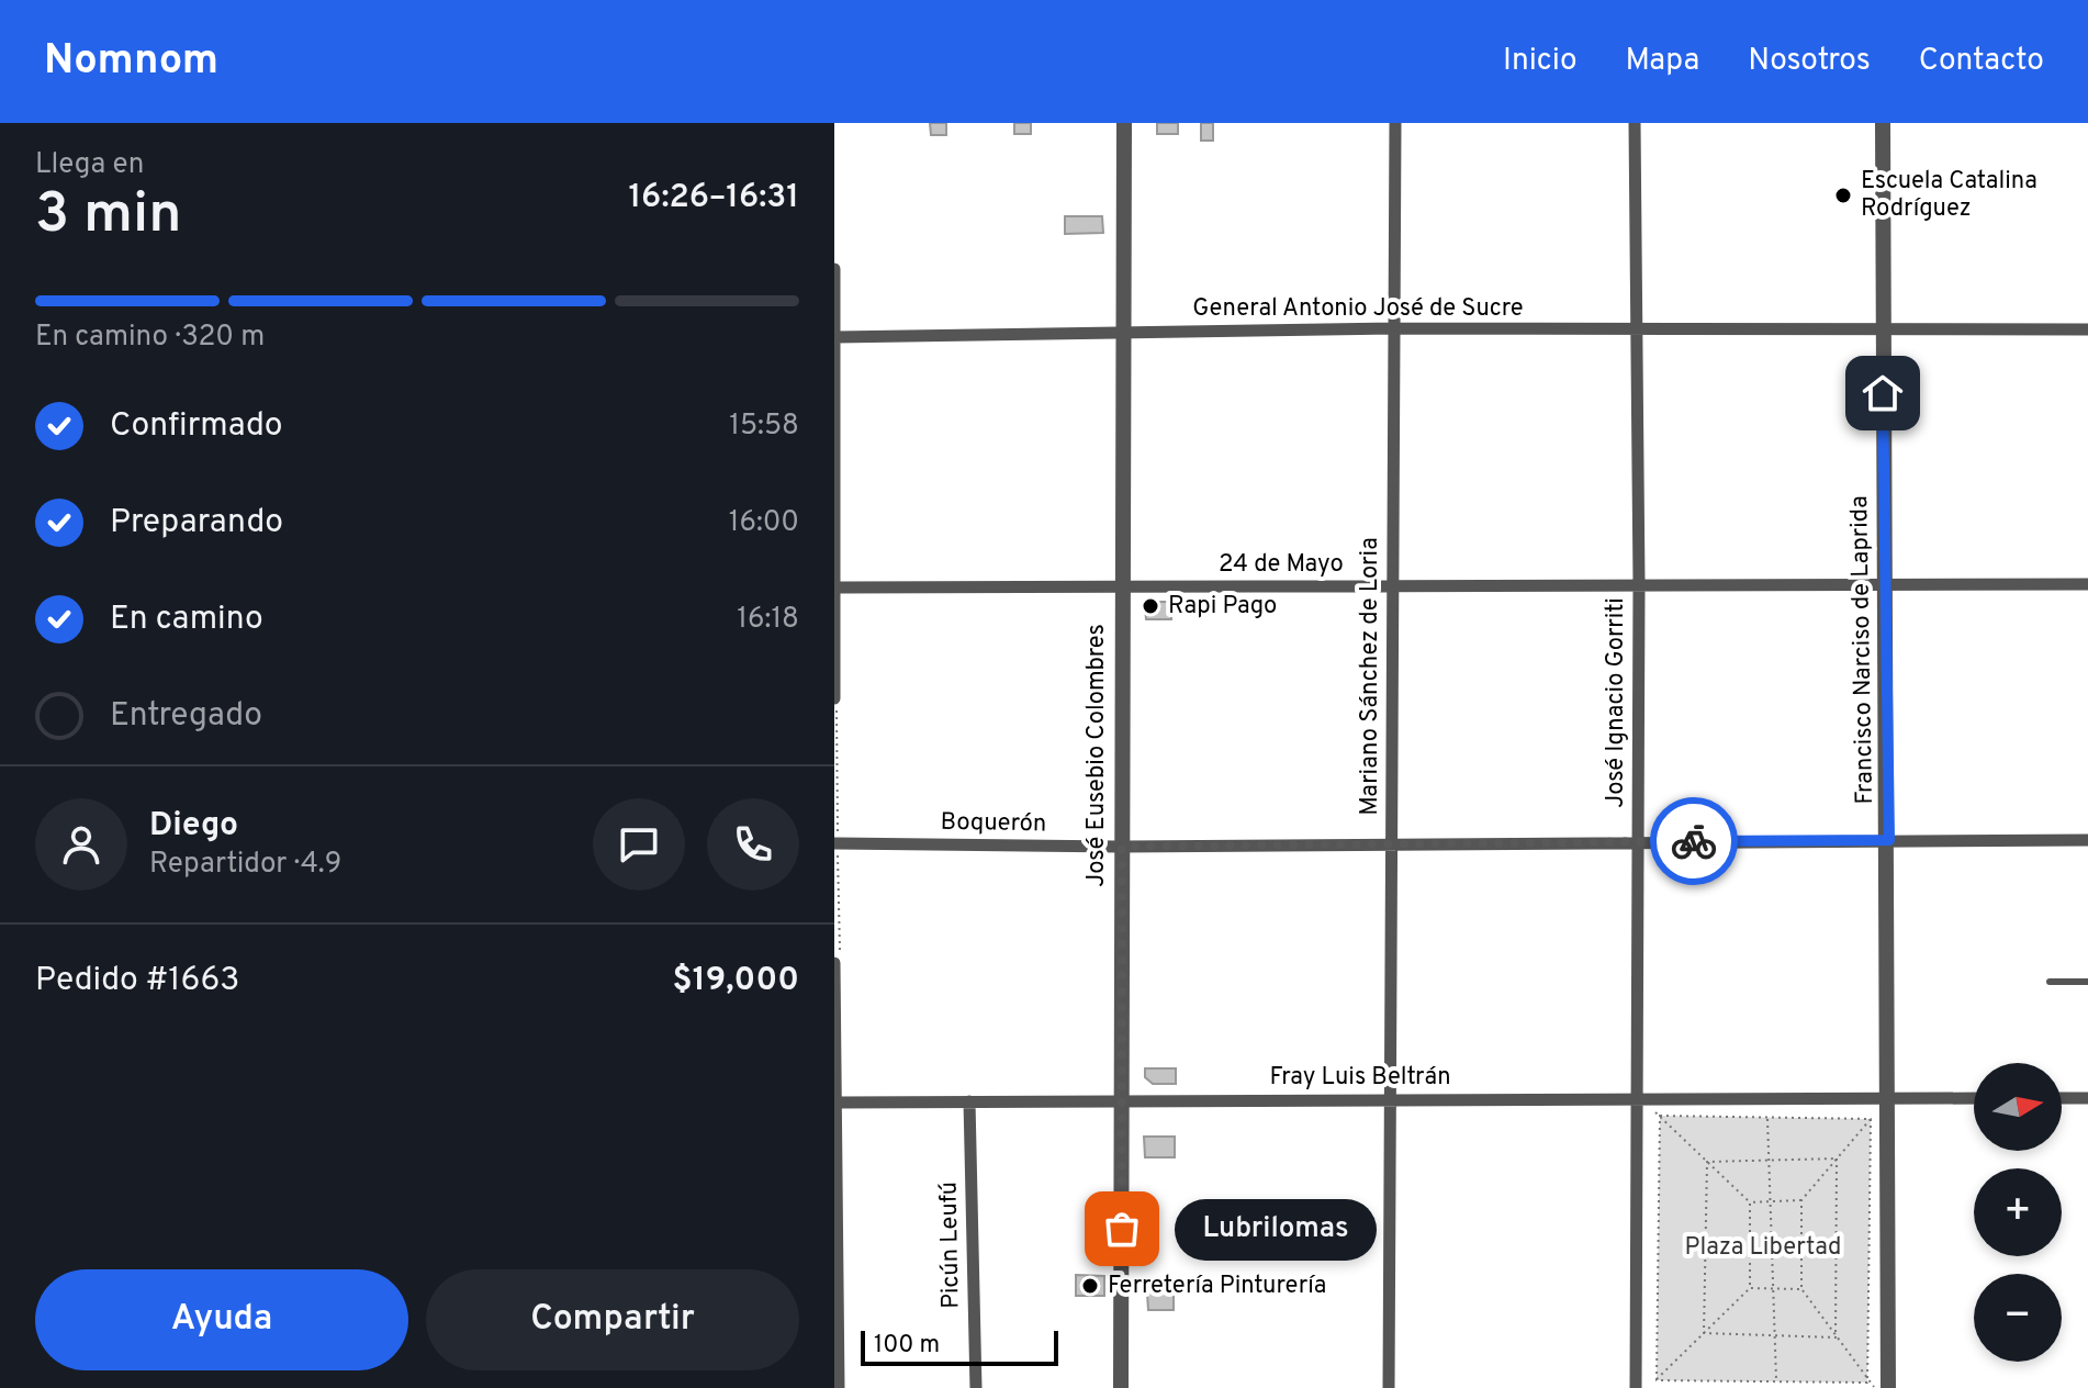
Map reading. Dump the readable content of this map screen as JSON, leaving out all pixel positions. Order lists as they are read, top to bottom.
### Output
{
  "streets": {
    "street": [
      "General Antonio José de Sucre",
      "24 de Mayo",
      "Francisco Narciso de Laprida",
      "Mariano Sánchez de Loria",
      "José Ignacio Gorriti",
      "José Eusebio Colombres",
      "Boquerón",
      "Fray Luis Beltrán",
      "Picún Leufú"
    ]
  },
  "crossings": [
    ["General Antonio José de Sucre", "Francisco Narciso de Laprida"],
    ["General Antonio José de Sucre", "Mariano Sánchez de Loria"],
    ["General Antonio José de Sucre", "José Ignacio Gorriti"],
    ["General Antonio José de Sucre", "José Eusebio Colombres"],
    ["24 de Mayo", "Francisco Narciso de Laprida"],
    ["24 de Mayo", "Mariano Sánchez de Loria"],
    ["24 de Mayo", "José Ignacio Gorriti"],
    ["24 de Mayo", "José Eusebio Colombres"],
    ["Francisco Narciso de Laprida", "Boquerón"],
    ["Francisco Narciso de Laprida", "Fray Luis Beltrán"],
    ["Mariano Sánchez de Loria", "Boquerón"],
    ["Mariano Sánchez de Loria", "Fray Luis Beltrán"],
    ["José Ignacio Gorriti", "Boquerón"],
    ["José Ignacio Gorriti", "Fray Luis Beltrán"],
    ["José Eusebio Colombres", "Boquerón"],
    ["José Eusebio Colombres", "Fray Luis Beltrán"],
    ["Fray Luis Beltrán", "Picún Leufú"]
  ],
  "parks": ["Plaza Libertad"],
  "places": [
    "Escuela Catalina Rodríguez",
    "Rapi Pago",
    "Lubrilomas",
    "Ferretería Pinturería"
  ],
  "scale_bar": "100 m",
  "north": "right",
  "page": {
    "header": "Nomnom",
    "nav": [
      "Inicio",
      "Mapa",
      "Nosotros",
      "Contacto"
    ],
    "heading": ["3 min", "Llega en", "16:26–16:31"],
    "panel": [
      "Diego",
      "Repartidor · 4.9",
      "Pedido #1663",
      "$19,000"
    ],
    "bar": "En camino · 320 m",
    "list": [
      ["Confirmado", "15:58"],
      ["Preparando", "16:00"],
      ["En camino", "16:18"],
      "Entregado"
    ],
    "map_buttons": ["+", "−"],
    "bubble": "Lubrilomas",
    "buttons": ["Ayuda", "Compartir"],
    "scale": "100 m"
  }
}
